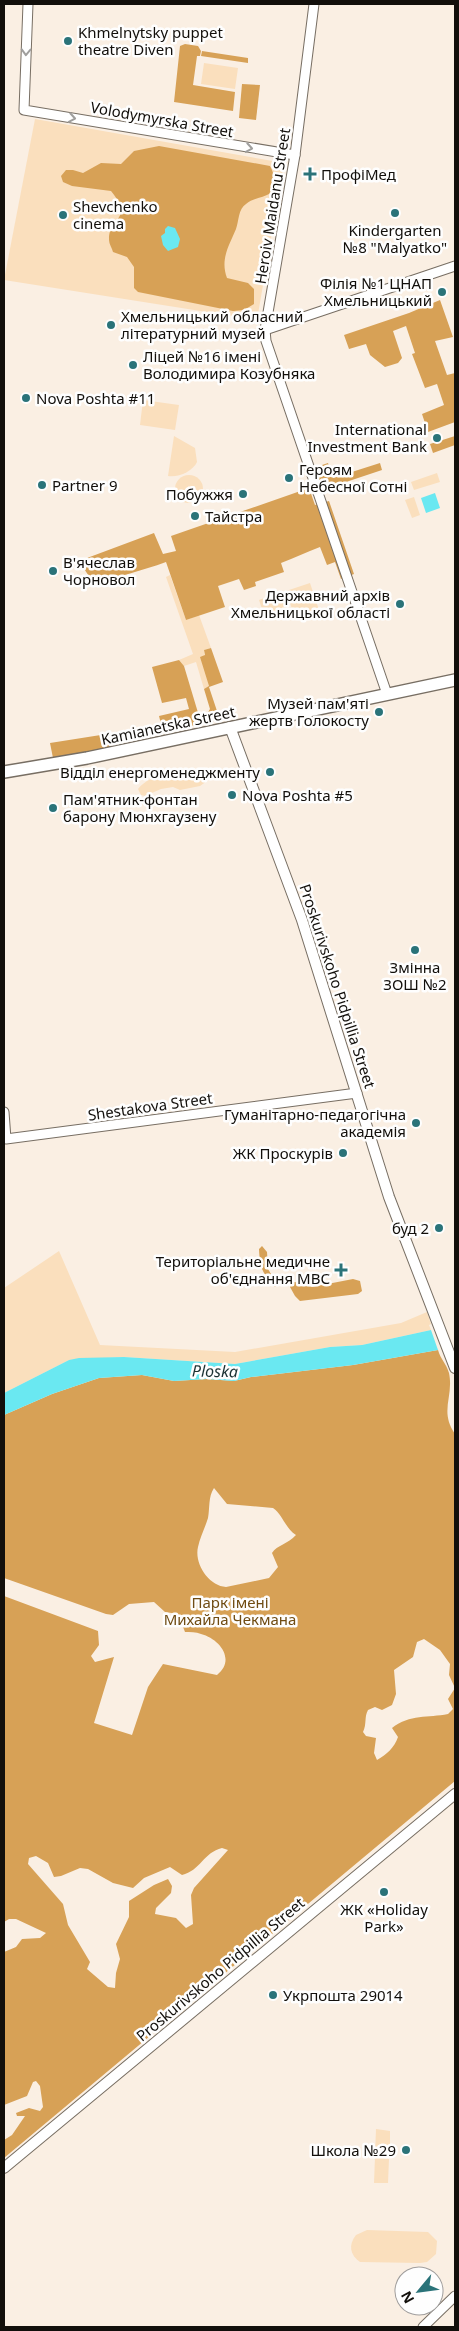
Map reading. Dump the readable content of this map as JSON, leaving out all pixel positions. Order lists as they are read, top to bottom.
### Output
{
  "streets": {
    "main road": ["Kamianetska Street", "Proskurivskoho Pidpillia Street"],
    "street": ["Volodymyrska Street", "Heroiv Maidanu Street", "Shestakova Street"]
  },
  "crossings": [
    ["Volodymyrska Street", "Heroiv Maidanu Street"],
    ["Heroiv Maidanu Street", "Kamianetska Street"],
    ["Kamianetska Street", "Proskurivskoho Pidpillia Street"],
    ["Proskurivskoho Pidpillia Street", "Shestakova Street"]
  ],
  "one_way": ["Volodymyrska Street"],
  "water": ["Ploska"],
  "parks": ["Парк імені Михайла Чекмана"],
  "places": {
    "other": [
      "Khmelnytsky puppet theatre Diven",
      "Kindergarten №8 \"Malyatko\"",
      "Shevchenko cinema",
      "Філія №1 ЦНАП Хмельницький",
      "Хмельницький обласний літературний музей",
      "Ліцей №16 імені Володимира Козубняка",
      "Nova Poshta #11",
      "International Investment Bank",
      "Героям Небесної Сотні",
      "Partner 9",
      "Побужжя",
      "Тайстра",
      "В'ячеслав Чорновол",
      "Державний архів Хмельницької області",
      "Музей пам'яті жертв Голокосту",
      "Відділ енергоменеджменту",
      "Nova Poshta #5",
      "Пам'ятник-фонтан барону Мюнхгаузену",
      "Змінна ЗОШ №2",
      "Гуманітарно-педагогічна академія",
      "ЖК Проскурів",
      "буд 2",
      "ЖК «Holiday Park»",
      "Укрпошта 29014",
      "Школа №29"
    ],
    "health": ["ПрофіМед", "Територіальне медичне об'єднання МВС"]
  },
  "north": "bottom left"
}
